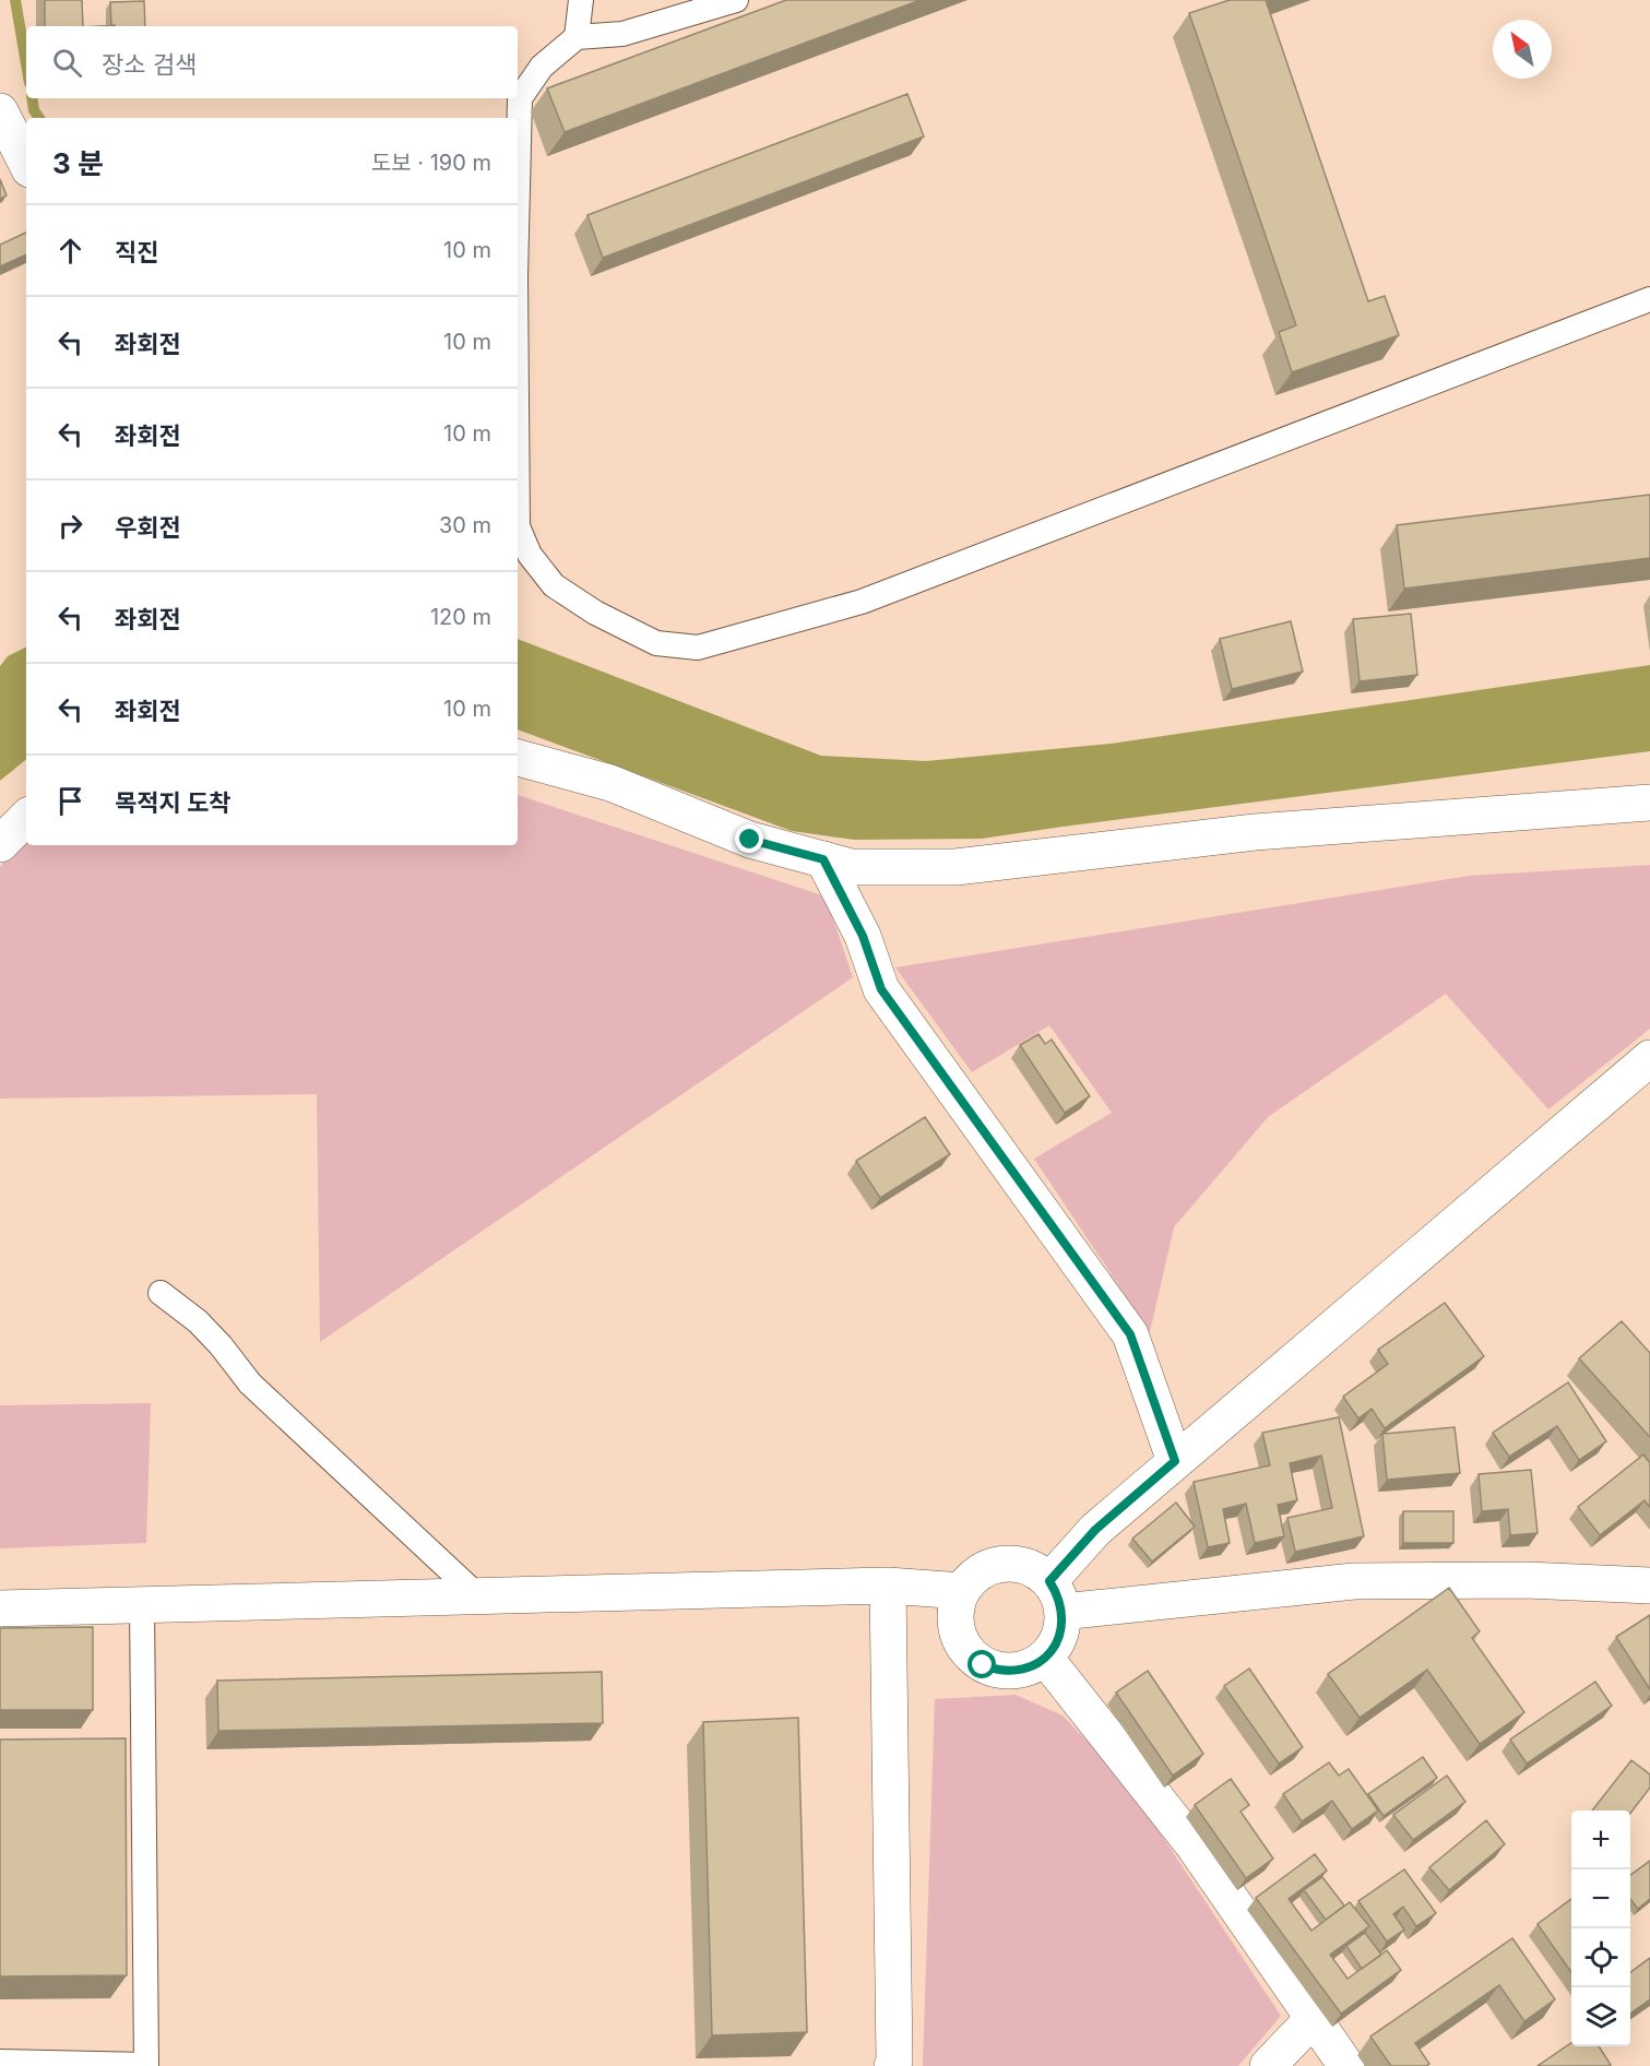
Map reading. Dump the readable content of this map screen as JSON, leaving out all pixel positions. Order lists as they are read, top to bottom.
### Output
{
  "north": "top left",
  "page": {
    "search": "장소 검색",
    "heading": ["3 분", "도보 · 190 m"],
    "list": [
      ["직진", "10 m"],
      ["좌회전", "10 m"],
      ["좌회전", "10 m"],
      ["우회전", "30 m"],
      ["좌회전", "120 m"],
      ["좌회전", "10 m"],
      "목적지 도착"
    ],
    "map_buttons": ["+", "−"]
  }
}
